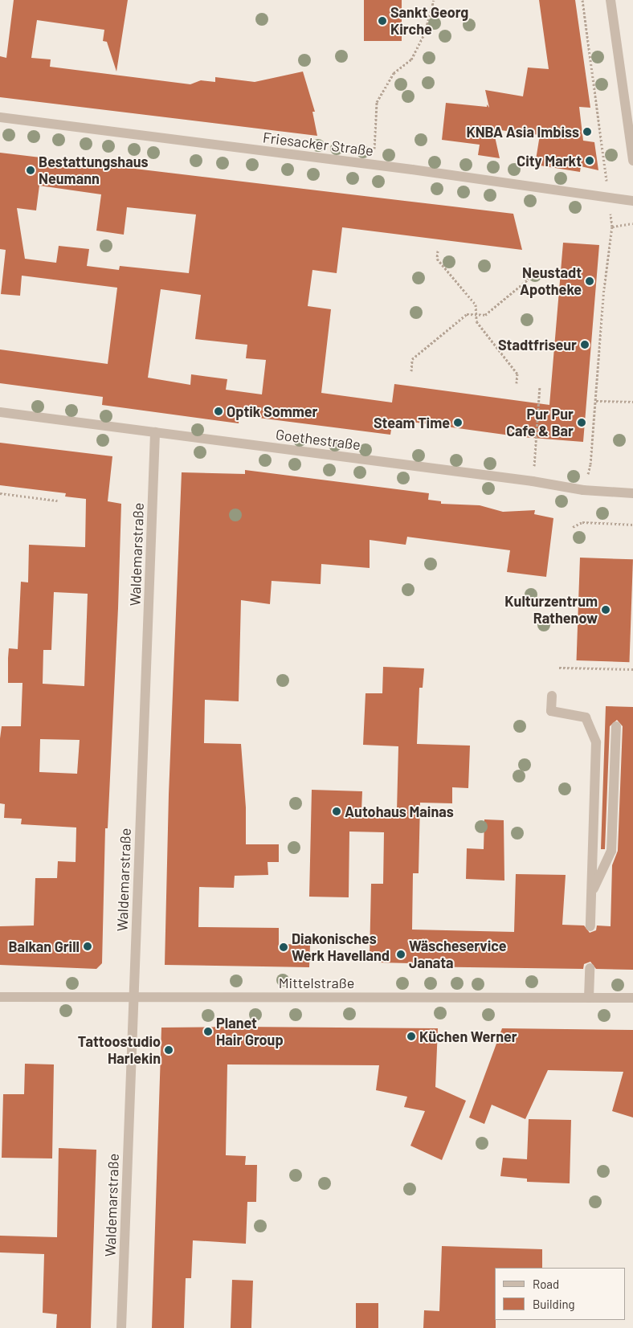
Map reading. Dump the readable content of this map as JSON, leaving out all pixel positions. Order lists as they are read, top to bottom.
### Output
{
  "streets": {
    "street": [
      "Friesacker Straße",
      "Goethestraße",
      "Waldemarstraße",
      "Mittelstraße"
    ]
  },
  "crossings": [
    ["Goethestraße", "Waldemarstraße"],
    ["Waldemarstraße", "Mittelstraße"]
  ],
  "places": [
    "Sankt Georg Kirche",
    "KNBA Asia Imbiss",
    "City Markt",
    "Bestattungshaus Neumann",
    "Neustadt Apotheke",
    "Stadtfriseur",
    "Optik Sommer",
    "Steam Time",
    "Pur Pur Cafe & Bar",
    "Kulturzentrum Rathenow",
    "Autohaus Mainas",
    "Balkan Grill",
    "Diakonisches Werk Havelland",
    "Wäscheservice Janata",
    "Planet Hair Group",
    "Küchen Werner",
    "Tattoostudio Harlekin"
  ],
  "legend": ["Road", "Building"]
}
